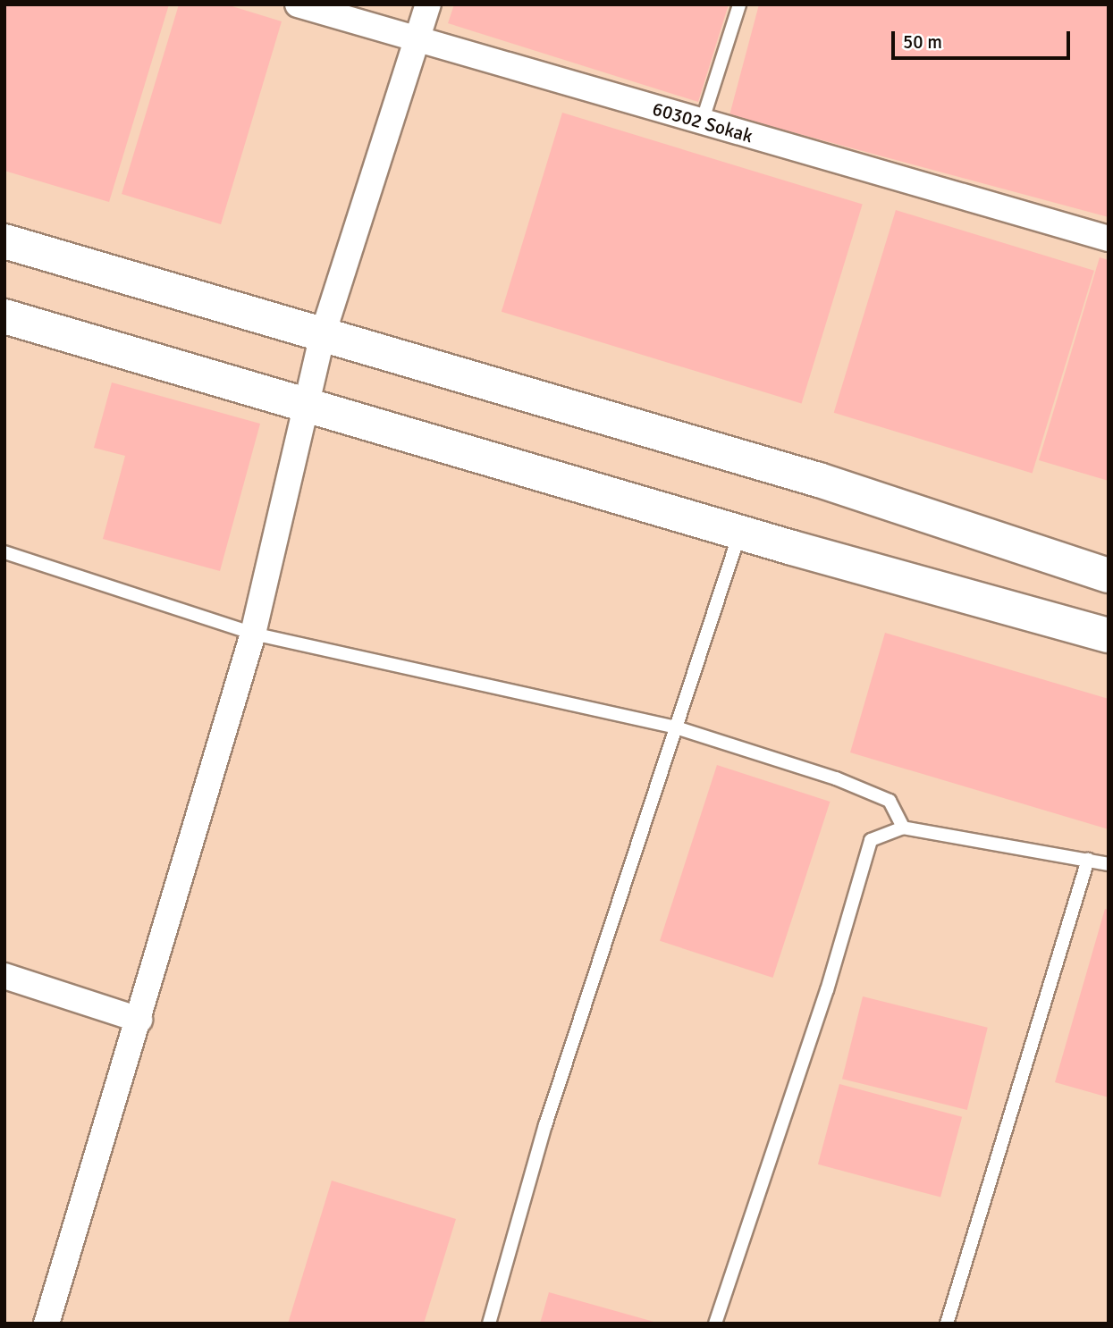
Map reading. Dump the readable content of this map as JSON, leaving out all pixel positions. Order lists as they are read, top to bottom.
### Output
{
  "streets": {
    "street": ["60302 Sokak"]
  },
  "scale_bar": "50 m"
}
